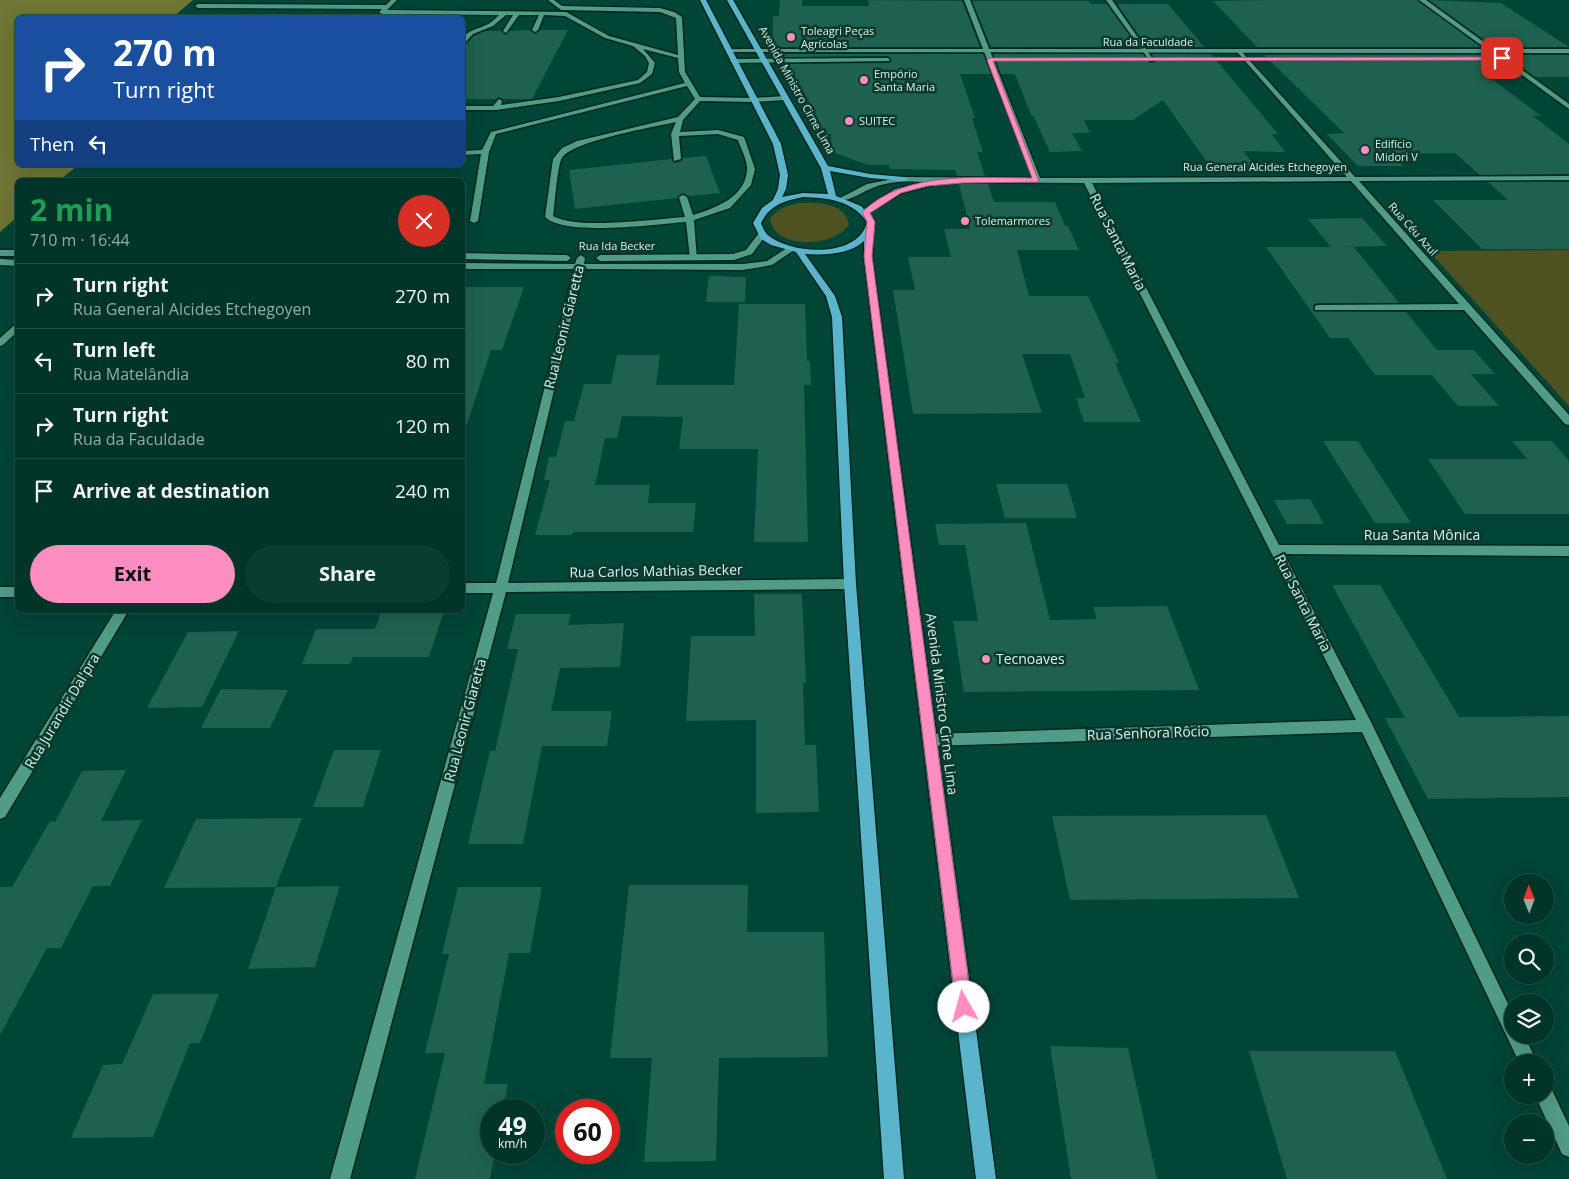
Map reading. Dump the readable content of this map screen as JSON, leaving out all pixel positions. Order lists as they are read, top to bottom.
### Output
{
  "streets": {
    "main road": ["Avenida Ministro Cirne Lima"],
    "street": [
      "Rua da Faculdade",
      "Rua General Alcides Etchegoyen",
      "Rua Céu Azul",
      "Rua Santa Maria",
      "Rua Ida Becker",
      "Rua Leonir Giaretta",
      "Rua Santa Mônica",
      "Rua Carlos Mathias Becker",
      "Rua Jurandir Dal'pra",
      "Rua Senhora Rôcio"
    ]
  },
  "crossings": [
    ["Rua da Faculdade", "Avenida Ministro Cirne Lima"],
    ["Rua da Faculdade", "Rua Céu Azul"],
    ["Avenida Ministro Cirne Lima", "Rua General Alcides Etchegoyen"],
    ["Avenida Ministro Cirne Lima", "Rua Senhora Rôcio"],
    ["Rua General Alcides Etchegoyen", "Rua Céu Azul"],
    ["Rua General Alcides Etchegoyen", "Rua Santa Maria"],
    ["Rua Santa Maria", "Rua Santa Mônica"],
    ["Rua Santa Maria", "Rua Senhora Rôcio"],
    ["Rua Ida Becker", "Rua Leonir Giaretta"],
    ["Rua Leonir Giaretta", "Rua Carlos Mathias Becker"]
  ],
  "places": [
    "Toleagri Peças Agrícolas",
    "Empório Santa Maria",
    "SUITEC",
    "Edifício Midori V",
    "Tolemarmores",
    "Tecnoaves"
  ],
  "north": "top",
  "page": {
    "turn": ["270 m", "Turn right"],
    "then": "Then",
    "heading": ["2 min", "710 m · 16:44"],
    "list": [
      {
        "name": "Turn right",
        "note": "Rua General Alcides Etchegoyen",
        "value": "270 m"
      },
      {
        "name": "Turn left",
        "note": "Rua Matelândia",
        "value": "80 m"
      },
      {
        "name": "Turn right",
        "note": "Rua da Faculdade",
        "value": "120 m"
      },
      {
        "name": "Arrive at destination",
        "value": "240 m"
      }
    ],
    "buttons": ["Exit", "Share"],
    "map_buttons": ["+", "−"],
    "speed": "49 km/h",
    "limit": "60"
  }
}
